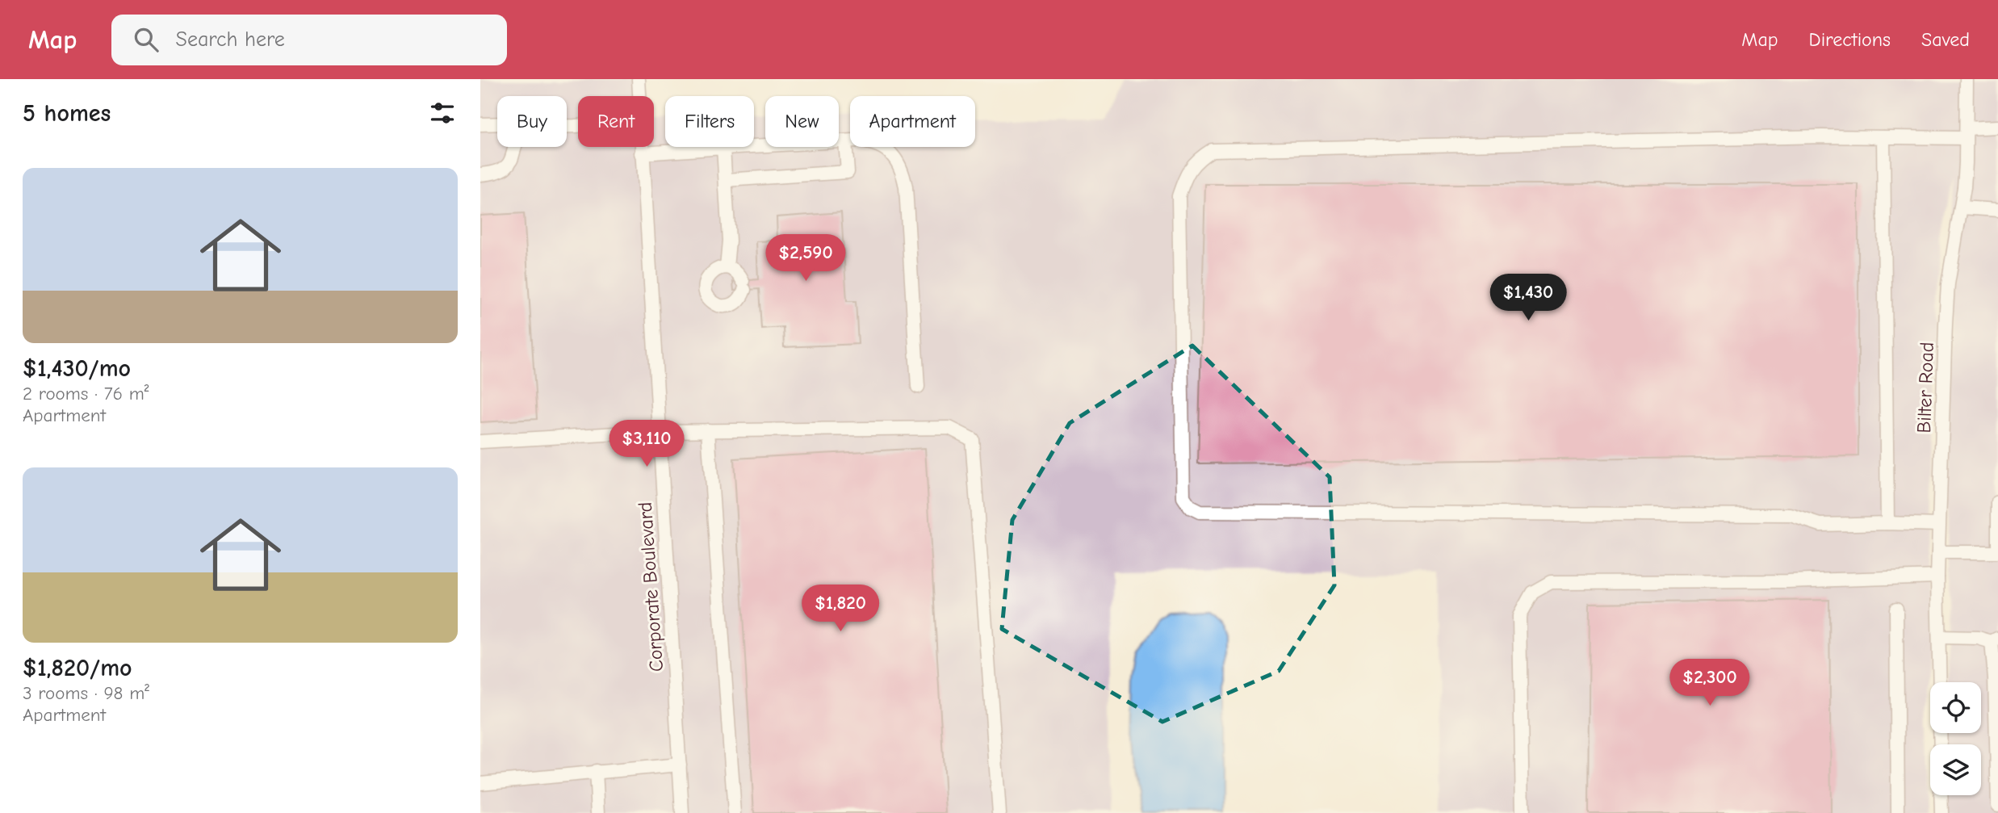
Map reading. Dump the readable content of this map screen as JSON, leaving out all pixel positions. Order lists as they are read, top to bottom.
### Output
{
  "streets": {
    "street": ["Bilter Road", "Corporate Boulevard"]
  },
  "page": {
    "header": "Map",
    "search": "Search here",
    "nav": ["Map", "Directions", "Saved"],
    "heading": "5 homes",
    "chip": [
      "Buy",
      "Rent",
      "Filters",
      "New",
      "Apartment"
    ],
    "list": [
      {
        "name": "$1,430/mo",
        "note": "2 rooms · 76 m² · Apartment"
      },
      {
        "name": "$1,820/mo",
        "note": "3 rooms · 98 m² · Apartment"
      }
    ],
    "price": [
      "$2,590",
      "$1,430",
      "$3,110",
      "$1,820",
      "$2,300"
    ]
  }
}
